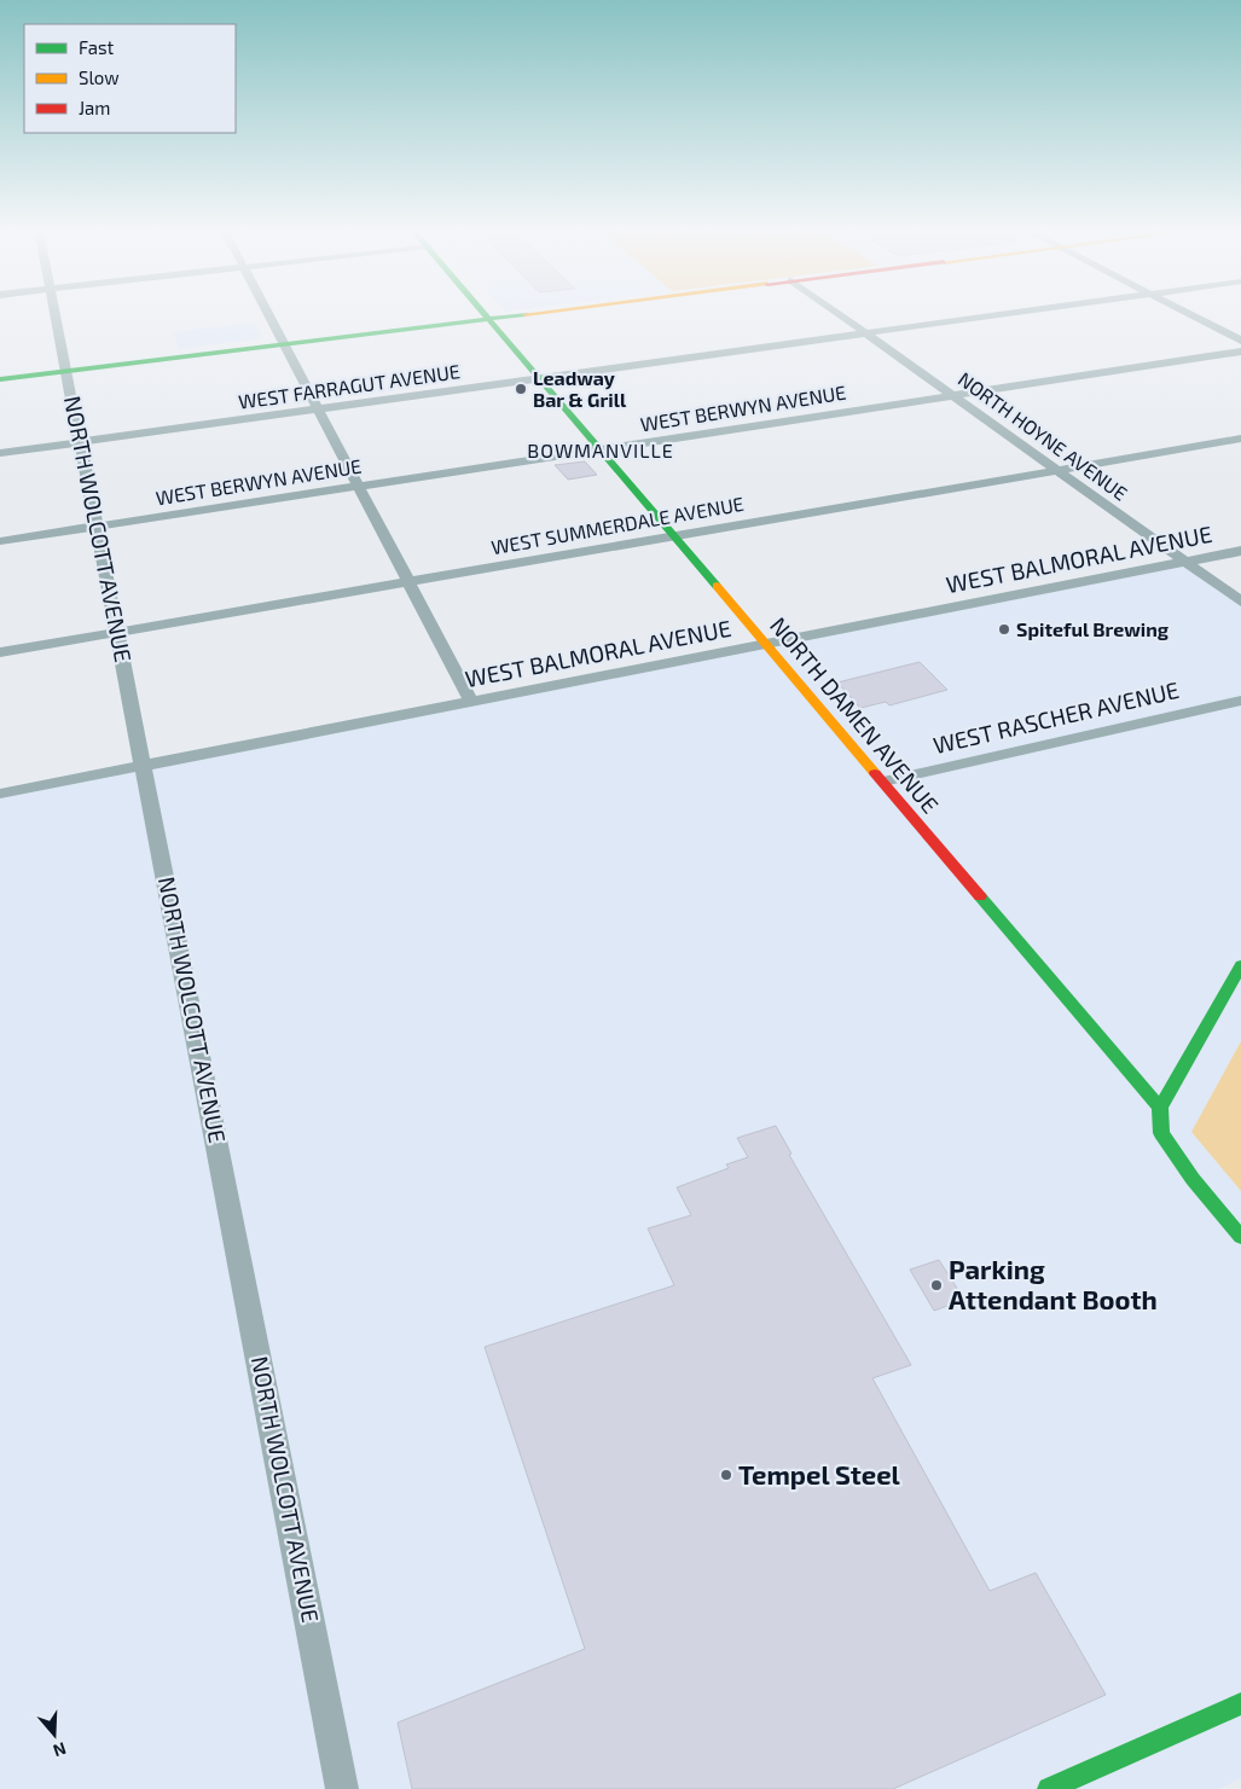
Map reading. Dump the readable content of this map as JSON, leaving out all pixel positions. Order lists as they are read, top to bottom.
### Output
{
  "streets": {
    "main road": ["NORTH DAMEN AVENUE"],
    "street": [
      "WEST FARRAGUT AVENUE",
      "WEST BERWYN AVENUE",
      "NORTH HOYNE AVENUE",
      "WEST SUMMERDALE AVENUE",
      "NORTH WOLCOTT AVENUE",
      "WEST BALMORAL AVENUE",
      "WEST RASCHER AVENUE"
    ]
  },
  "crossings": [
    ["WEST FARRAGUT AVENUE", "NORTH HOYNE AVENUE"],
    ["WEST FARRAGUT AVENUE", "NORTH WOLCOTT AVENUE"],
    ["WEST FARRAGUT AVENUE", "NORTH DAMEN AVENUE"],
    ["WEST BERWYN AVENUE", "NORTH HOYNE AVENUE"],
    ["WEST BERWYN AVENUE", "NORTH WOLCOTT AVENUE"],
    ["WEST BERWYN AVENUE", "NORTH DAMEN AVENUE"],
    ["NORTH HOYNE AVENUE", "WEST SUMMERDALE AVENUE"],
    ["NORTH HOYNE AVENUE", "WEST BALMORAL AVENUE"],
    ["WEST SUMMERDALE AVENUE", "NORTH WOLCOTT AVENUE"],
    ["WEST SUMMERDALE AVENUE", "NORTH DAMEN AVENUE"],
    ["NORTH WOLCOTT AVENUE", "WEST BALMORAL AVENUE"],
    ["WEST BALMORAL AVENUE", "NORTH DAMEN AVENUE"],
    ["NORTH DAMEN AVENUE", "WEST RASCHER AVENUE"]
  ],
  "districts": ["BOWMANVILLE"],
  "places": [
    "Leadway Bar & Grill",
    "Spiteful Brewing",
    "Parking Attendant Booth",
    "Tempel Steel"
  ],
  "legend": ["Fast", "Slow", "Jam"],
  "north": "bottom"
}
